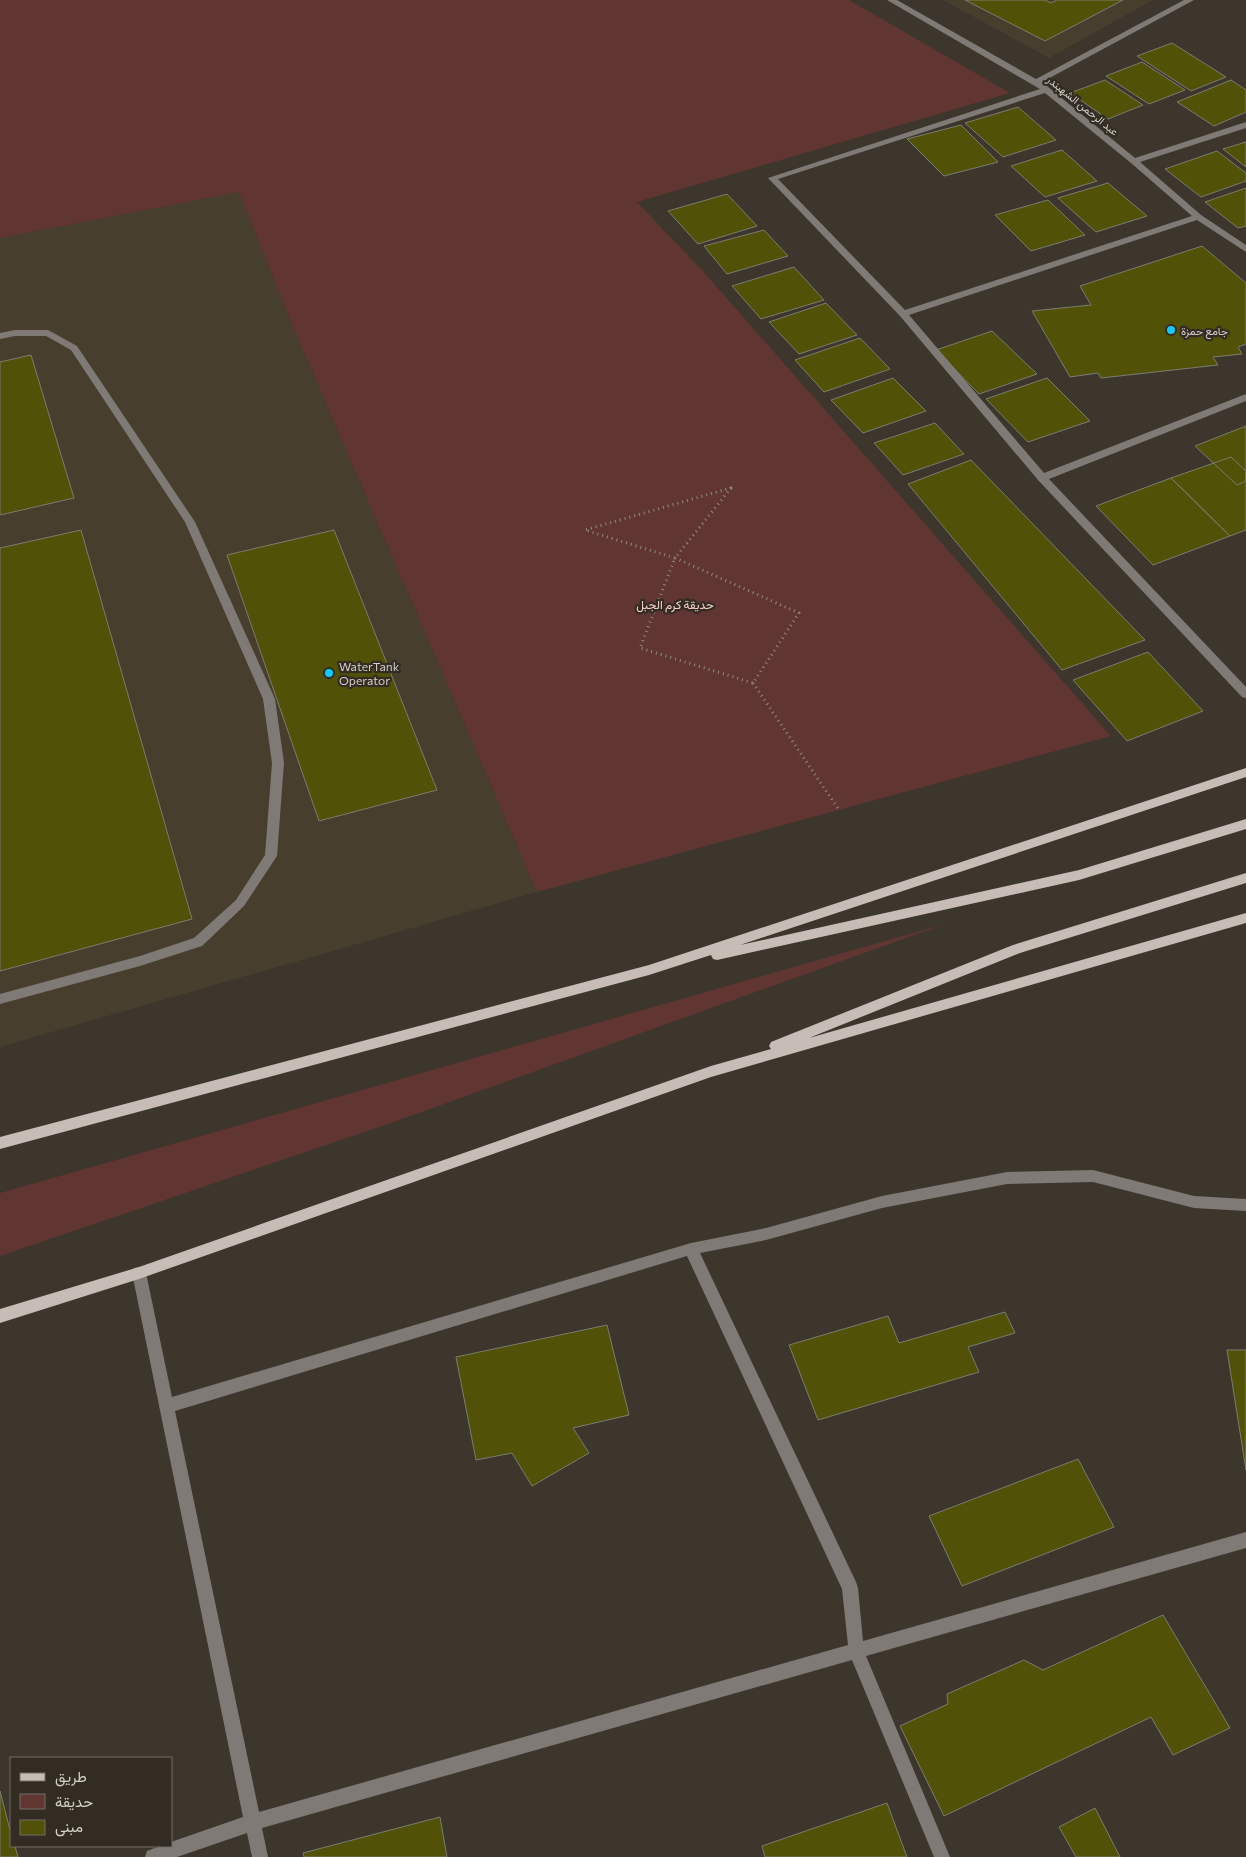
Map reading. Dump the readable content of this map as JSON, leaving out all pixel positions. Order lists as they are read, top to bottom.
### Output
{
  "streets": {
    "street": ["عبد الرحمن الشهبندر"]
  },
  "parks": ["حديقة كرم الجبل"],
  "places": ["جامع حمزة", "WaterTank Operator"],
  "legend": ["طريق", "حديقة", "مبنى"]
}
